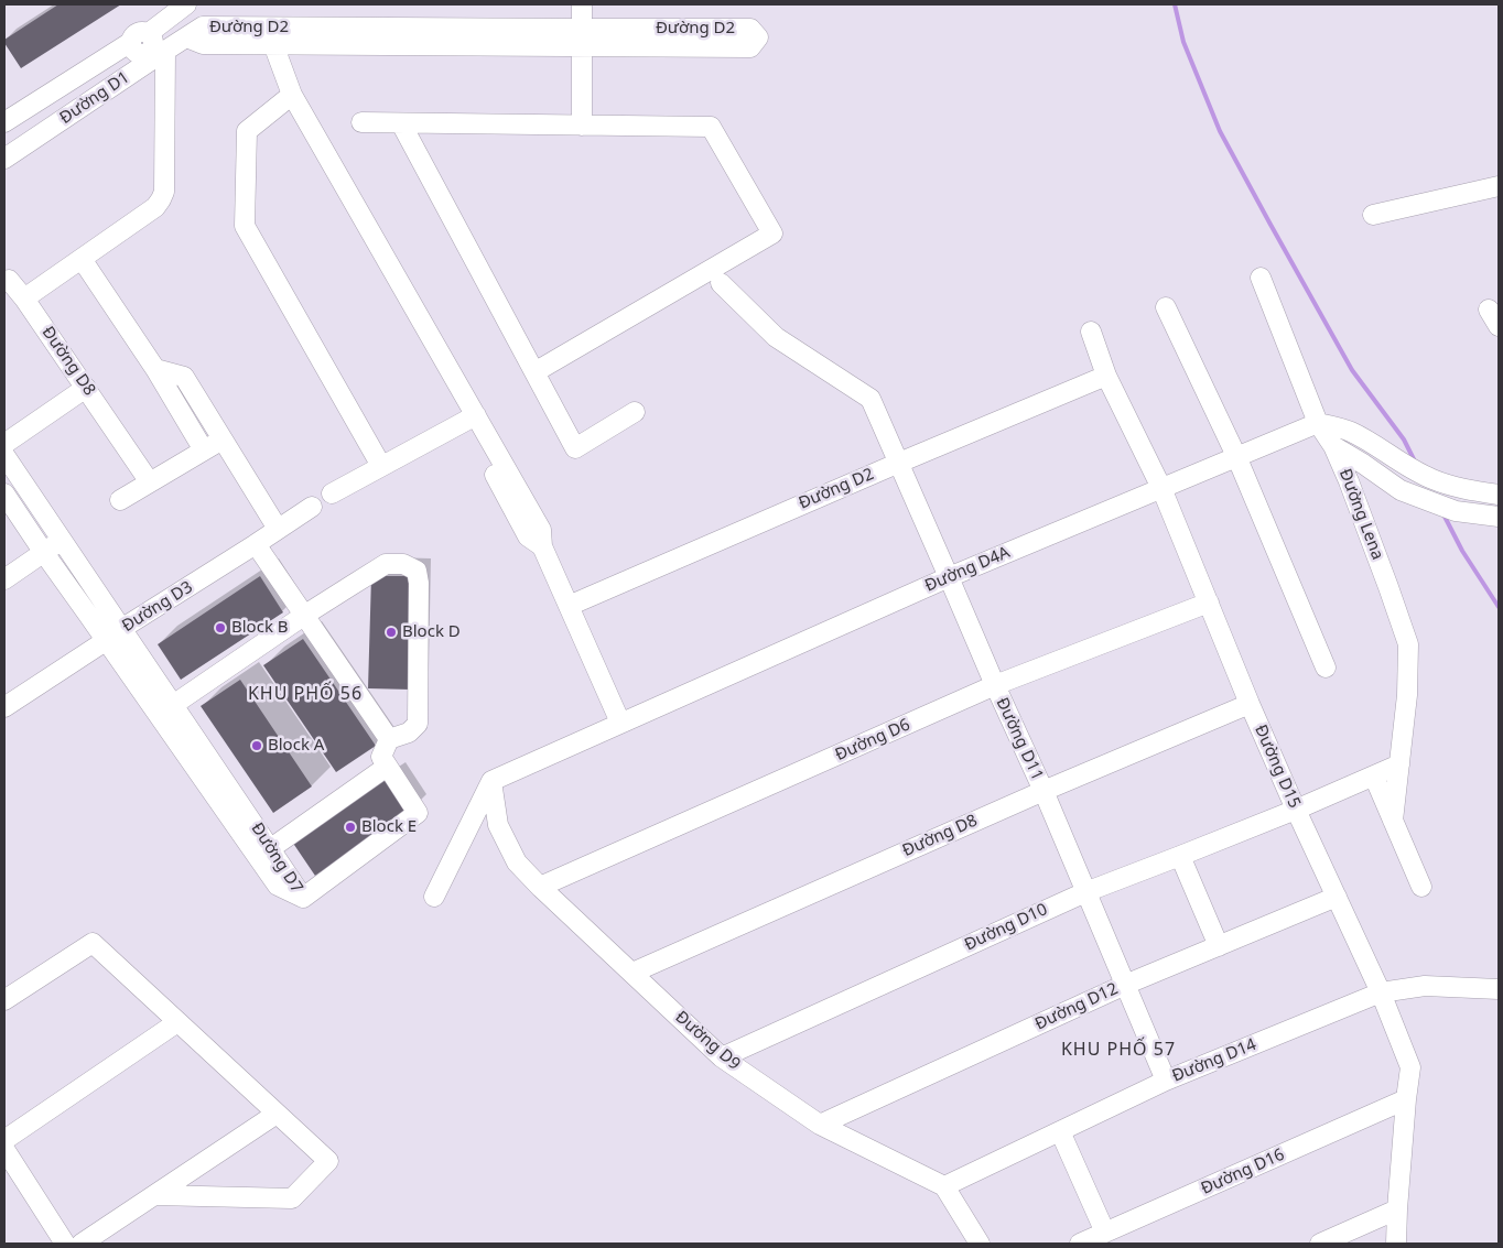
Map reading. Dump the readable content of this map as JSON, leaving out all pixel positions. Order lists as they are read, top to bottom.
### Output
{
  "streets": {
    "street": [
      "Đường D2",
      "Đường D1",
      "Đường D8",
      "Đường Lena",
      "Đường D4A",
      "Đường D3",
      "Đường D11",
      "Đường D6",
      "Đường D15",
      "Đường D7",
      "Đường D10",
      "Đường D12",
      "Đường D9",
      "Đường D14",
      "Đường D16"
    ]
  },
  "crossings": [
    ["Đường D2", "Đường D1"],
    ["Đường D2", "Đường D11"],
    ["Đường D2", "Đường D15"],
    ["Đường D8", "Đường D11"],
    ["Đường D8", "Đường D15"],
    ["Đường D8", "Đường D9"],
    ["Đường Lena", "Đường D4A"],
    ["Đường Lena", "Đường D10"],
    ["Đường D4A", "Đường D11"],
    ["Đường D4A", "Đường D15"],
    ["Đường D4A", "Đường D9"],
    ["Đường D3", "Đường D7"],
    ["Đường D11", "Đường D6"],
    ["Đường D11", "Đường D10"],
    ["Đường D11", "Đường D12"],
    ["Đường D11", "Đường D14"],
    ["Đường D6", "Đường D15"],
    ["Đường D6", "Đường D9"],
    ["Đường D15", "Đường D10"],
    ["Đường D15", "Đường D12"],
    ["Đường D15", "Đường D14"],
    ["Đường D15", "Đường D16"],
    ["Đường D10", "Đường D9"],
    ["Đường D12", "Đường D9"],
    ["Đường D9", "Đường D14"]
  ],
  "districts": ["KHU PHỐ 56", "KHU PHỐ 57"],
  "places": [
    "Block B",
    "Block D",
    "Block A",
    "Block E"
  ]
}
